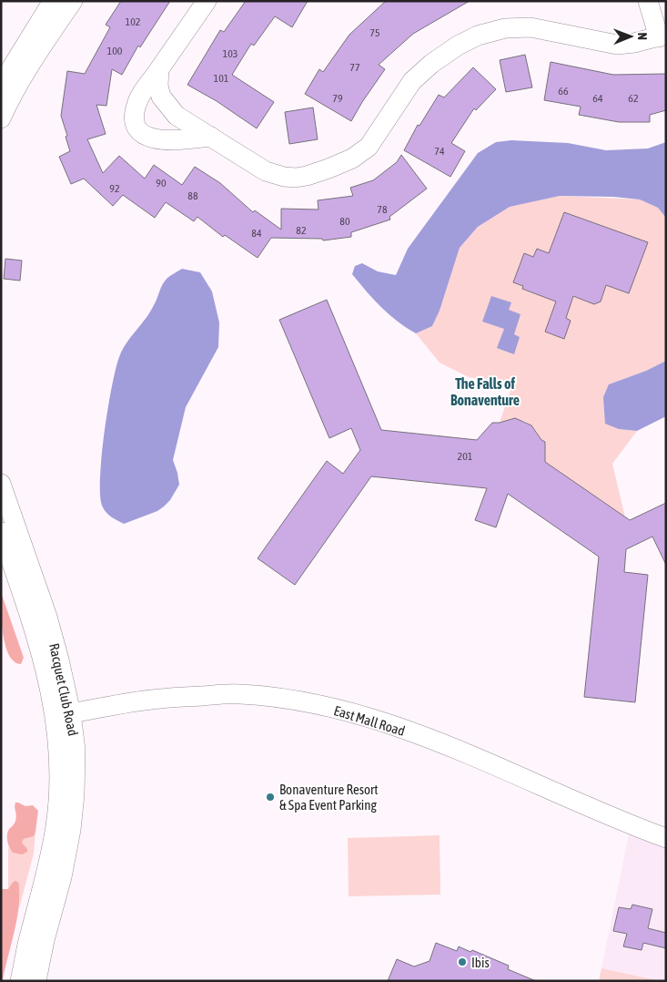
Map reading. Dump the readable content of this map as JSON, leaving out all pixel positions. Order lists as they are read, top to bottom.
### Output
{
  "streets": {
    "street": ["Racquet Club Road", "East Mall Road"]
  },
  "crossings": [
    ["Racquet Club Road", "East Mall Road"]
  ],
  "districts": ["The Falls of Bonaventure"],
  "places": ["Bonaventure Resort & Spa Event Parking", "Ibis"],
  "house_numbers": [
    "102",
    "75",
    "100",
    "103",
    "77",
    "101",
    "66",
    "79",
    "64",
    "62",
    "74",
    "90",
    "92",
    "88",
    "78",
    "80",
    "82",
    "84",
    "201"
  ],
  "north": "right"
}
